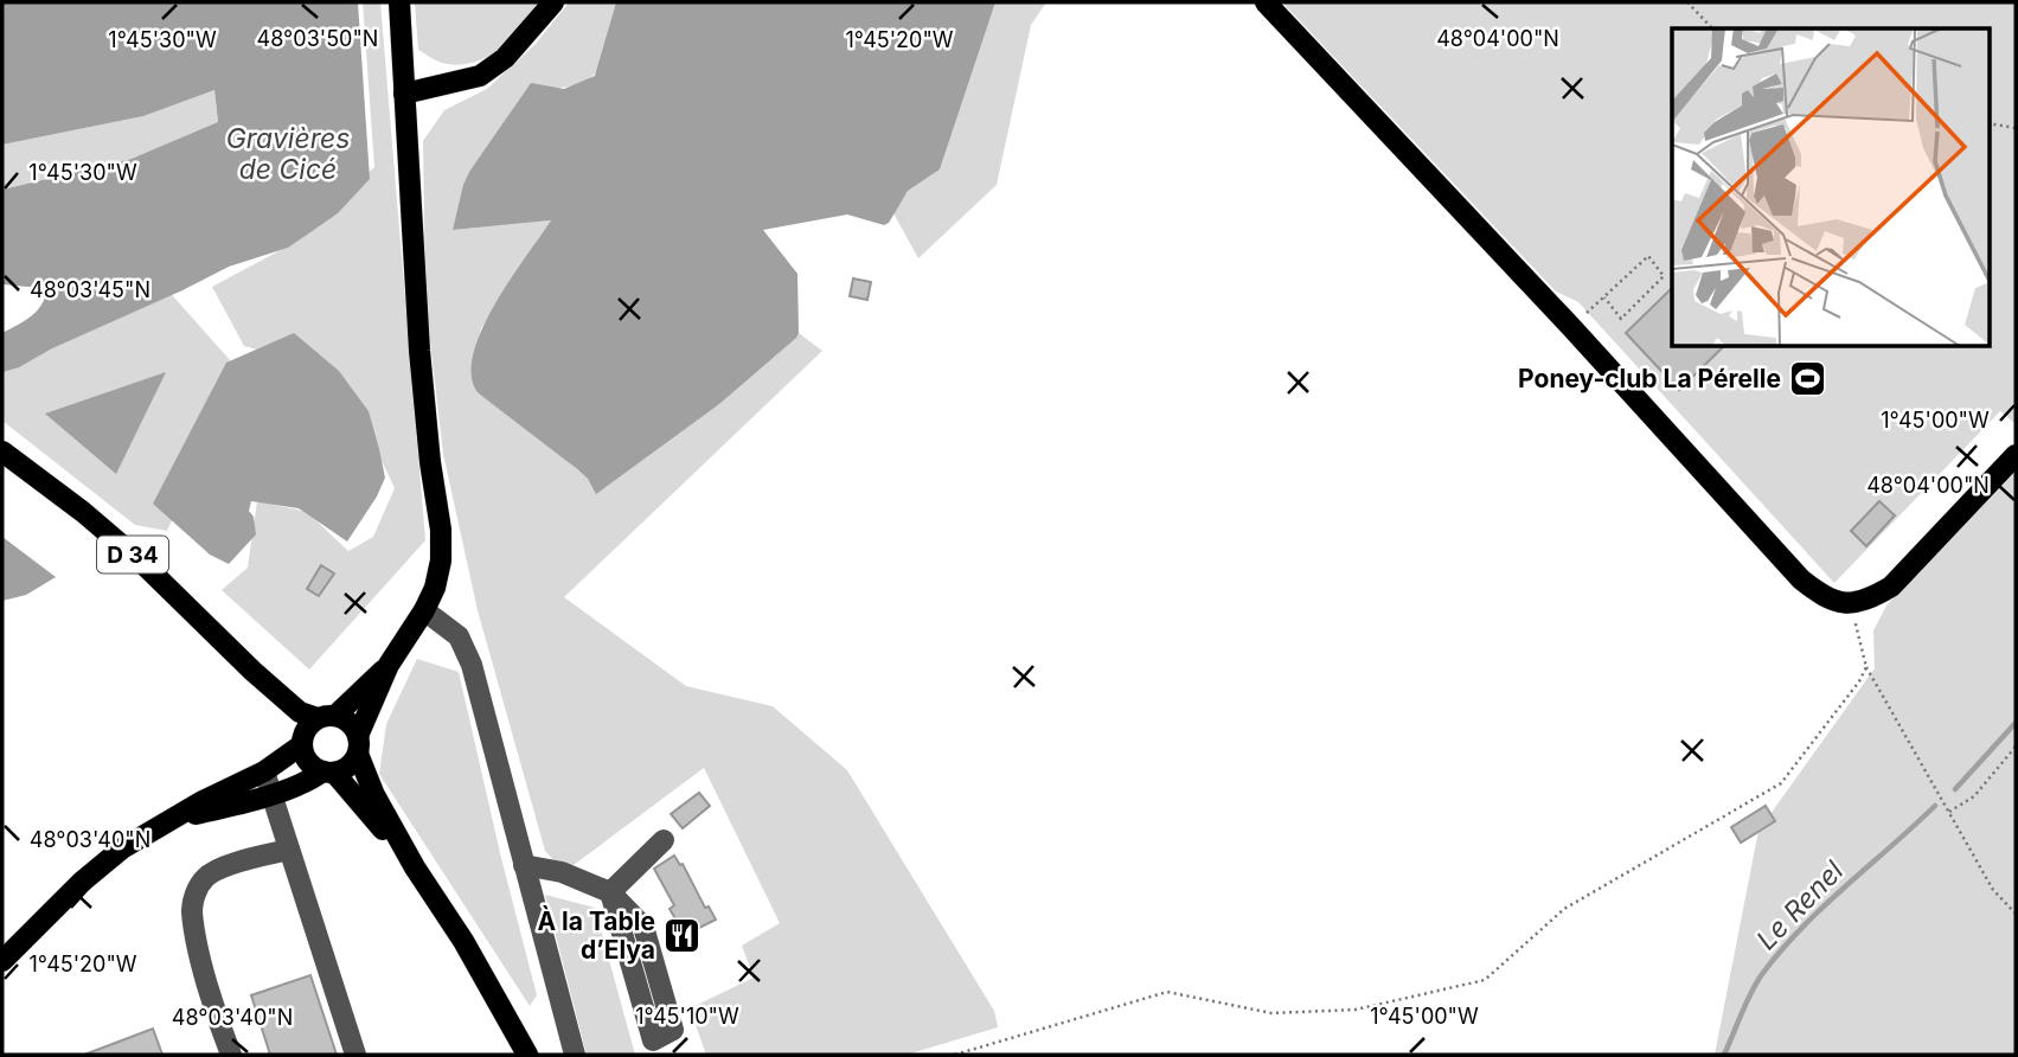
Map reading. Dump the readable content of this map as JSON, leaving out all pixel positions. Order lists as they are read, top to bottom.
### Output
{
  "streets": {
    "main road": ["D 34"]
  },
  "water": ["Gravières de Cicé", "Le Renel"],
  "places": {
    "sports": ["Poney-club La Pérelle"],
    "restaurant": ["À la Table d’Elya"]
  },
  "coordinates": [
    "48°03'50\"N",
    "48°04'00\"N",
    "1°45'30\"W",
    "1°45'20\"W",
    "48°03'45\"N",
    "1°45'00\"W",
    "48°03'40\"N",
    "1°45'10\"W"
  ]
}
